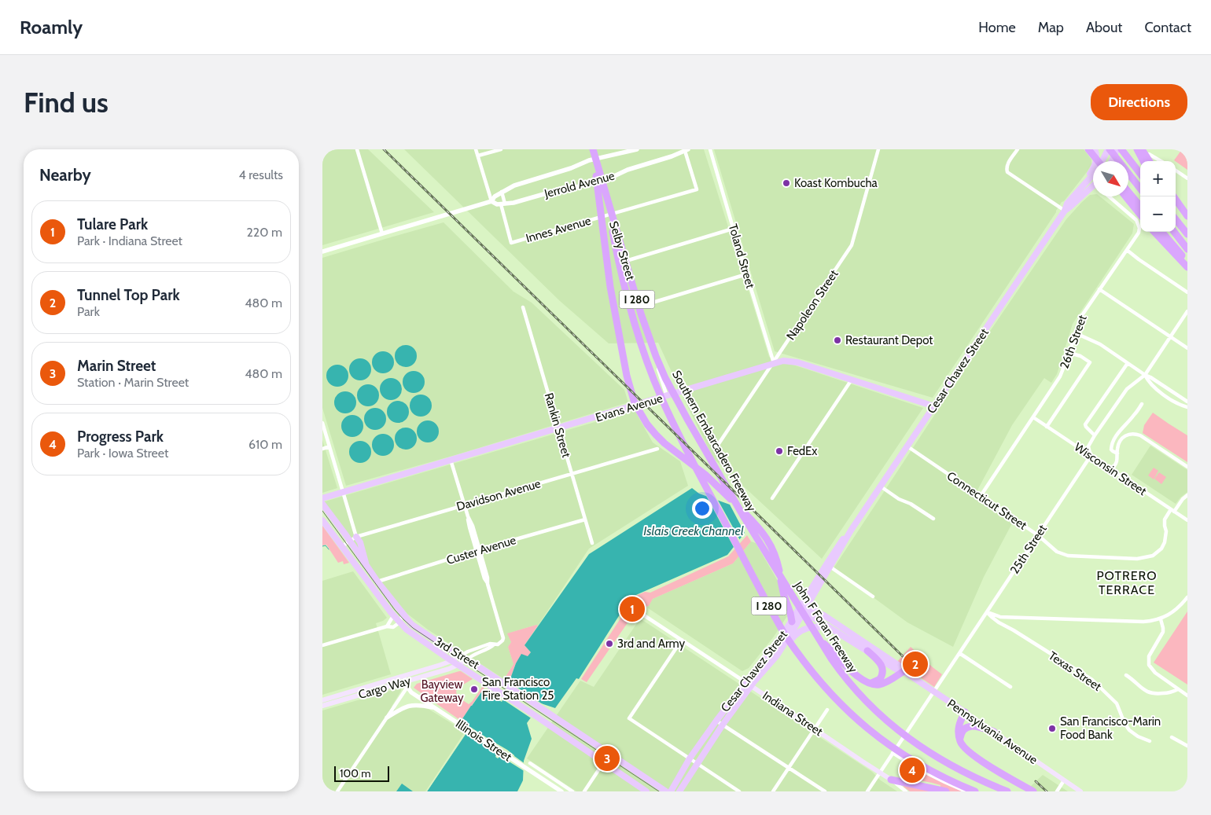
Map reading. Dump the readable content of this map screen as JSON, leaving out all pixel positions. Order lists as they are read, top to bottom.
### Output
{
  "streets": {
    "highway": ["I 280", "Southern Embarcadero Freeway", "John F Foran Freeway"],
    "main road": [
      "Cesar Chavez Street",
      "Evans Avenue",
      "3rd Street",
      "Cargo Way",
      "Indiana Street",
      "Pennsylvania Avenue"
    ],
    "street": [
      "Jerrold Avenue",
      "Innes Avenue",
      "Selby Street",
      "Toland Street",
      "Napoleon Street",
      "26th Street",
      "Rankin Street",
      "Wisconsin Street",
      "Davidson Avenue",
      "Connecticut Street",
      "25th Street",
      "Custer Avenue",
      "Texas Street",
      "Illinois Street"
    ]
  },
  "crossings": [
    ["Jerrold Avenue", "Innes Avenue"],
    ["Jerrold Avenue", "Selby Street"],
    ["Innes Avenue", "Selby Street"],
    ["Selby Street", "Evans Avenue"],
    ["Selby Street", "Southern Embarcadero Freeway"],
    ["Toland Street", "Napoleon Street"],
    ["Toland Street", "Evans Avenue"],
    ["Napoleon Street", "Evans Avenue"],
    ["26th Street", "Wisconsin Street"],
    ["26th Street", "Connecticut Street"],
    ["Cesar Chavez Street", "Evans Avenue"],
    ["Cesar Chavez Street", "Connecticut Street"],
    ["Cesar Chavez Street", "Indiana Street"],
    ["Cesar Chavez Street", "Pennsylvania Avenue"],
    ["Evans Avenue", "Rankin Street"],
    ["Rankin Street", "Davidson Avenue"],
    ["Rankin Street", "Custer Avenue"],
    ["Southern Embarcadero Freeway", "John F Foran Freeway"],
    ["Wisconsin Street", "Connecticut Street"],
    ["Wisconsin Street", "25th Street"],
    ["Davidson Avenue", "3rd Street"],
    ["Connecticut Street", "25th Street"],
    ["25th Street", "Texas Street"],
    ["25th Street", "Indiana Street"],
    ["25th Street", "Pennsylvania Avenue"],
    ["Custer Avenue", "3rd Street"],
    ["3rd Street", "Cargo Way"],
    ["Cargo Way", "Illinois Street"]
  ],
  "districts": ["POTRERO TERRACE"],
  "water": ["Islais Creek Channel"],
  "parks": ["Bayview Gateway"],
  "places": [
    "Koast Kombucha",
    "Restaurant Depot",
    "FedEx",
    "3rd and Army",
    "San Francisco Fire Station 25",
    "San Francisco-Marin Food Bank"
  ],
  "scale_bar": "100 m",
  "north": "bottom right",
  "page": {
    "header": "Roamly",
    "nav": [
      "Home",
      "Map",
      "About",
      "Contact"
    ],
    "buttons": "Directions",
    "title": "Find us",
    "heading": ["Nearby", "4 results"],
    "map_buttons": ["+", "−"],
    "list": [
      {
        "mark": "1",
        "name": "Tulare Park",
        "note": "Park · Indiana Street",
        "value": "220 m"
      },
      {
        "mark": "2",
        "name": "Tunnel Top Park",
        "note": "Park",
        "value": "480 m"
      },
      {
        "mark": "3",
        "name": "Marin Street",
        "note": "Station · Marin Street",
        "value": "480 m"
      },
      {
        "mark": "4",
        "name": "Progress Park",
        "note": "Park · Iowa Street",
        "value": "610 m"
      }
    ],
    "pins": [
      "1",
      "2",
      "3",
      "4"
    ],
    "scale": "100 m"
  }
}
